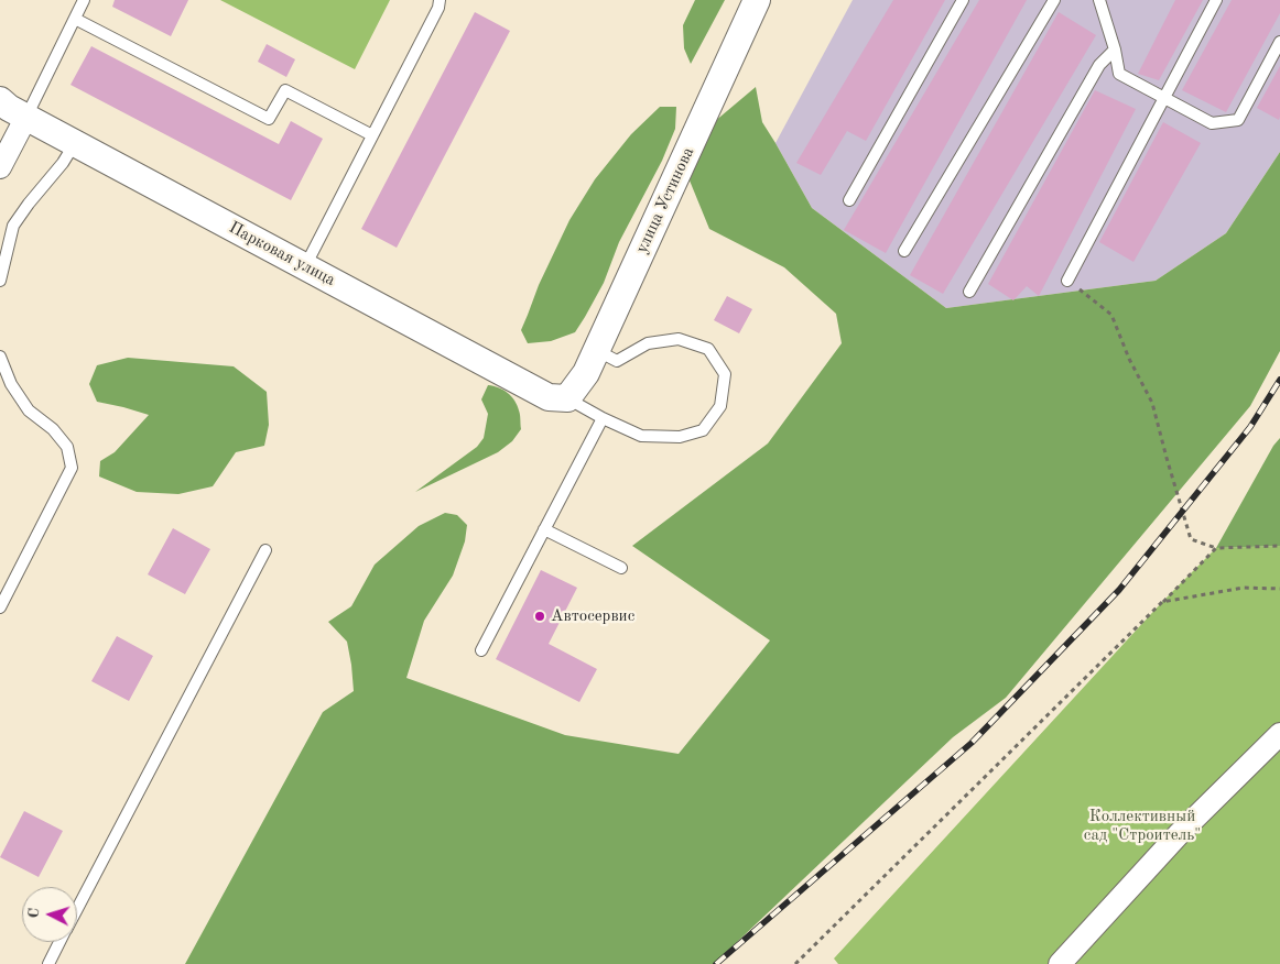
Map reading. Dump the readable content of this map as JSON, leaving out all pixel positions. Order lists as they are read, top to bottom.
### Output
{
  "streets": {
    "street": ["улица Устинова", "Парковая улица"]
  },
  "crossings": [
    ["улица Устинова", "Парковая улица"]
  ],
  "parks": ["Коллективный сад \"Строитель\""],
  "places": ["Автосервис"],
  "north": "left"
}
